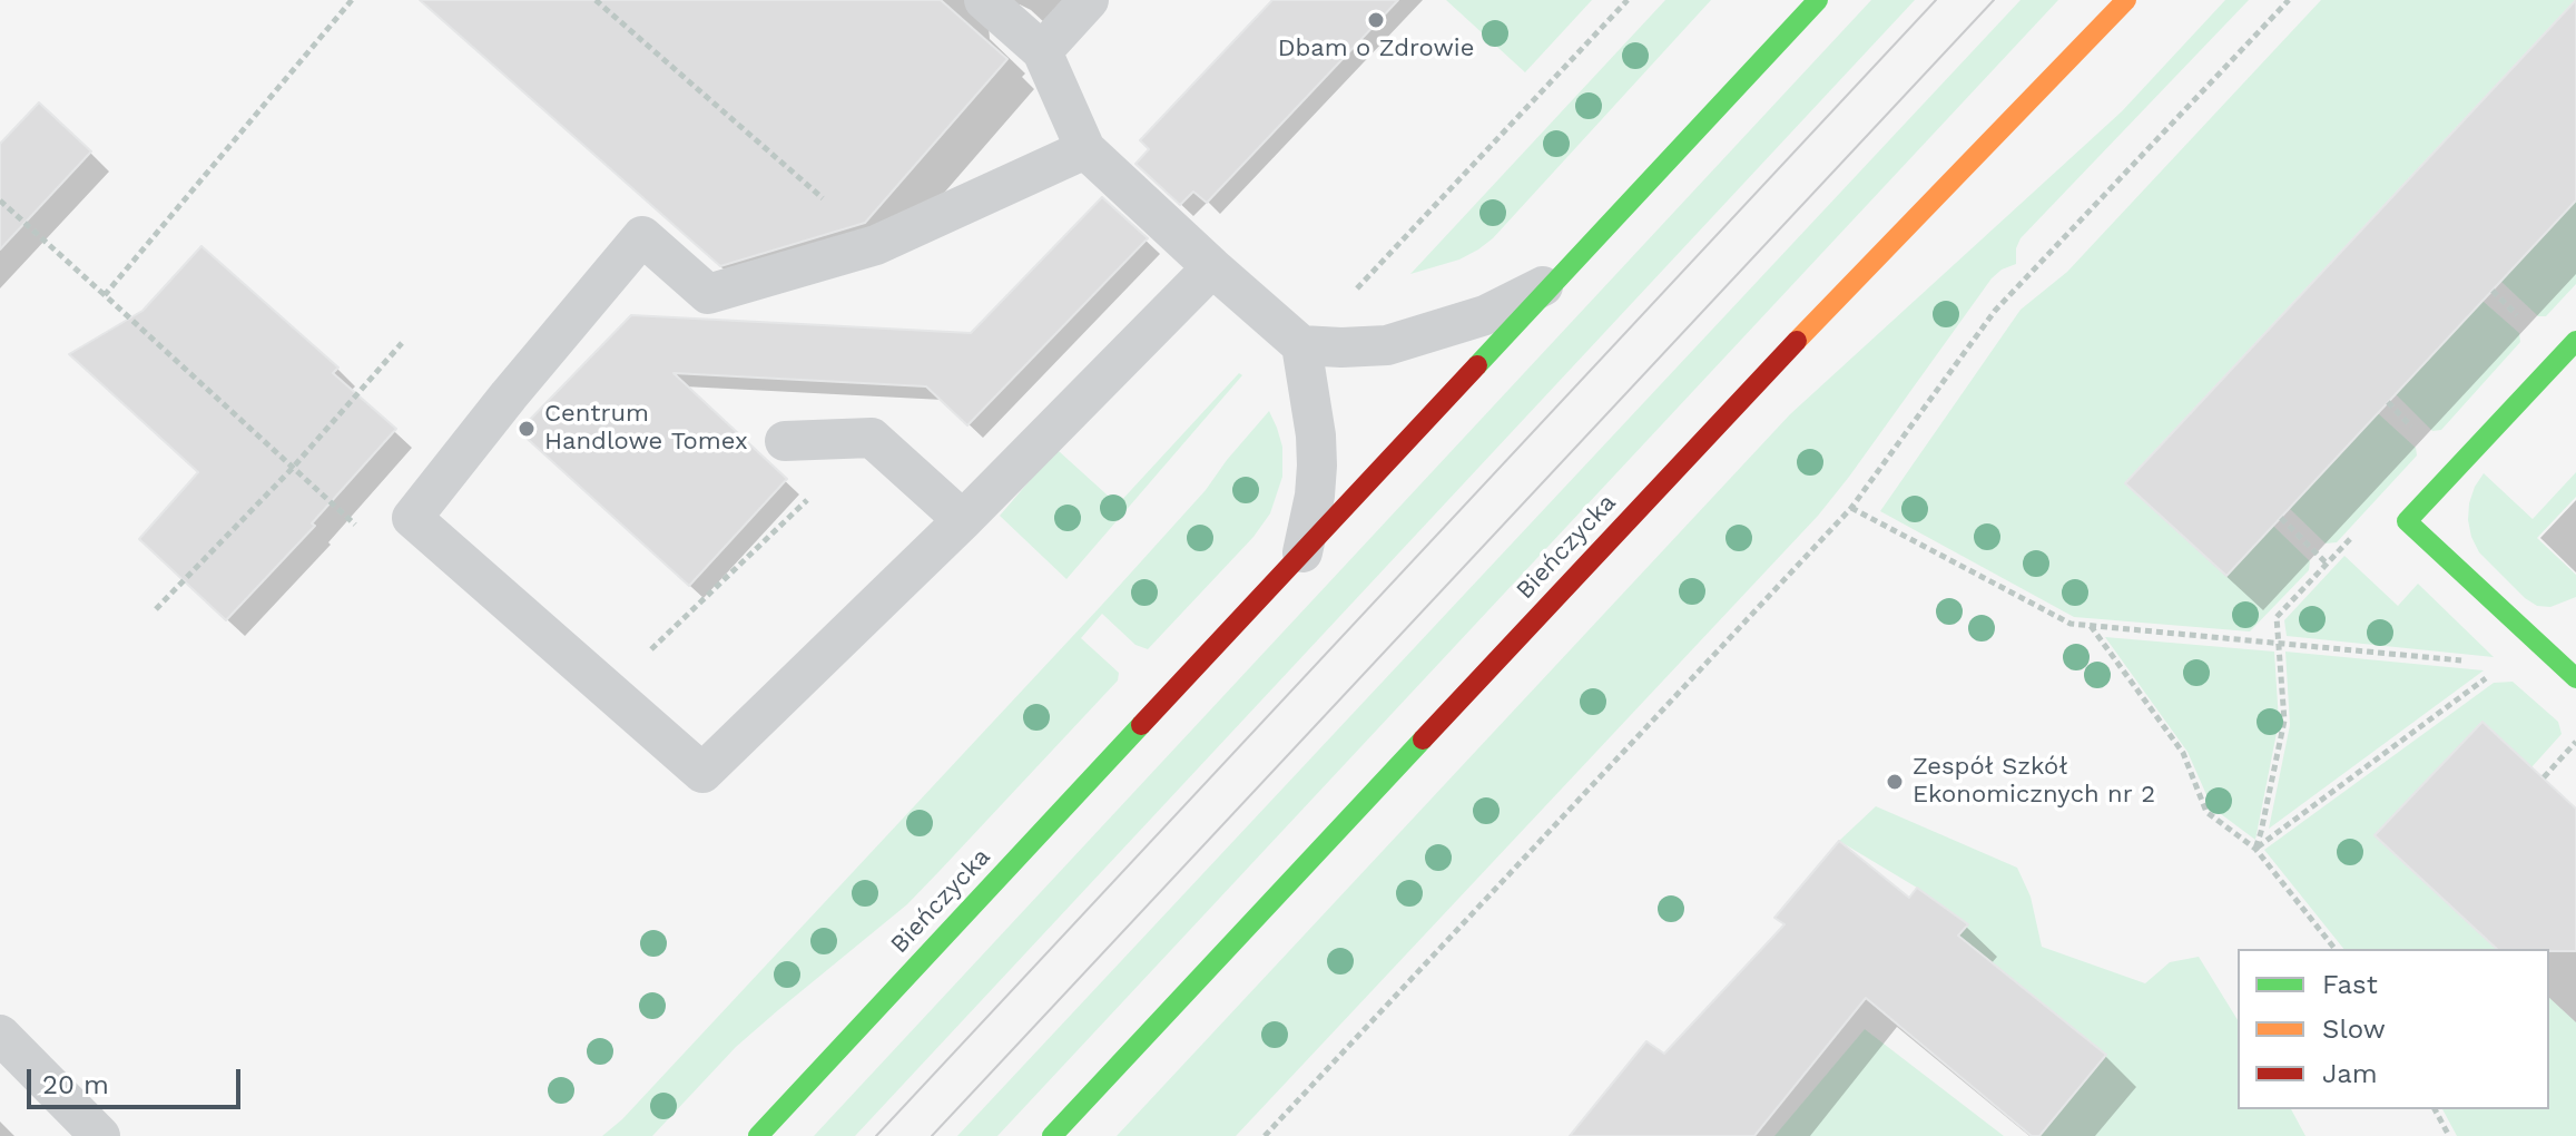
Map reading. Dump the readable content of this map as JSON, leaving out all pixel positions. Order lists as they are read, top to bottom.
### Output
{
  "streets": {
    "main road": ["Bieńczycka"]
  },
  "places": ["Dbam o Zdrowie", "Centrum Handlowe Tomex", "Zespół Szkół Ekonomicznych nr 2"],
  "legend": ["Fast", "Slow", "Jam"],
  "scale_bar": "20 m"
}
